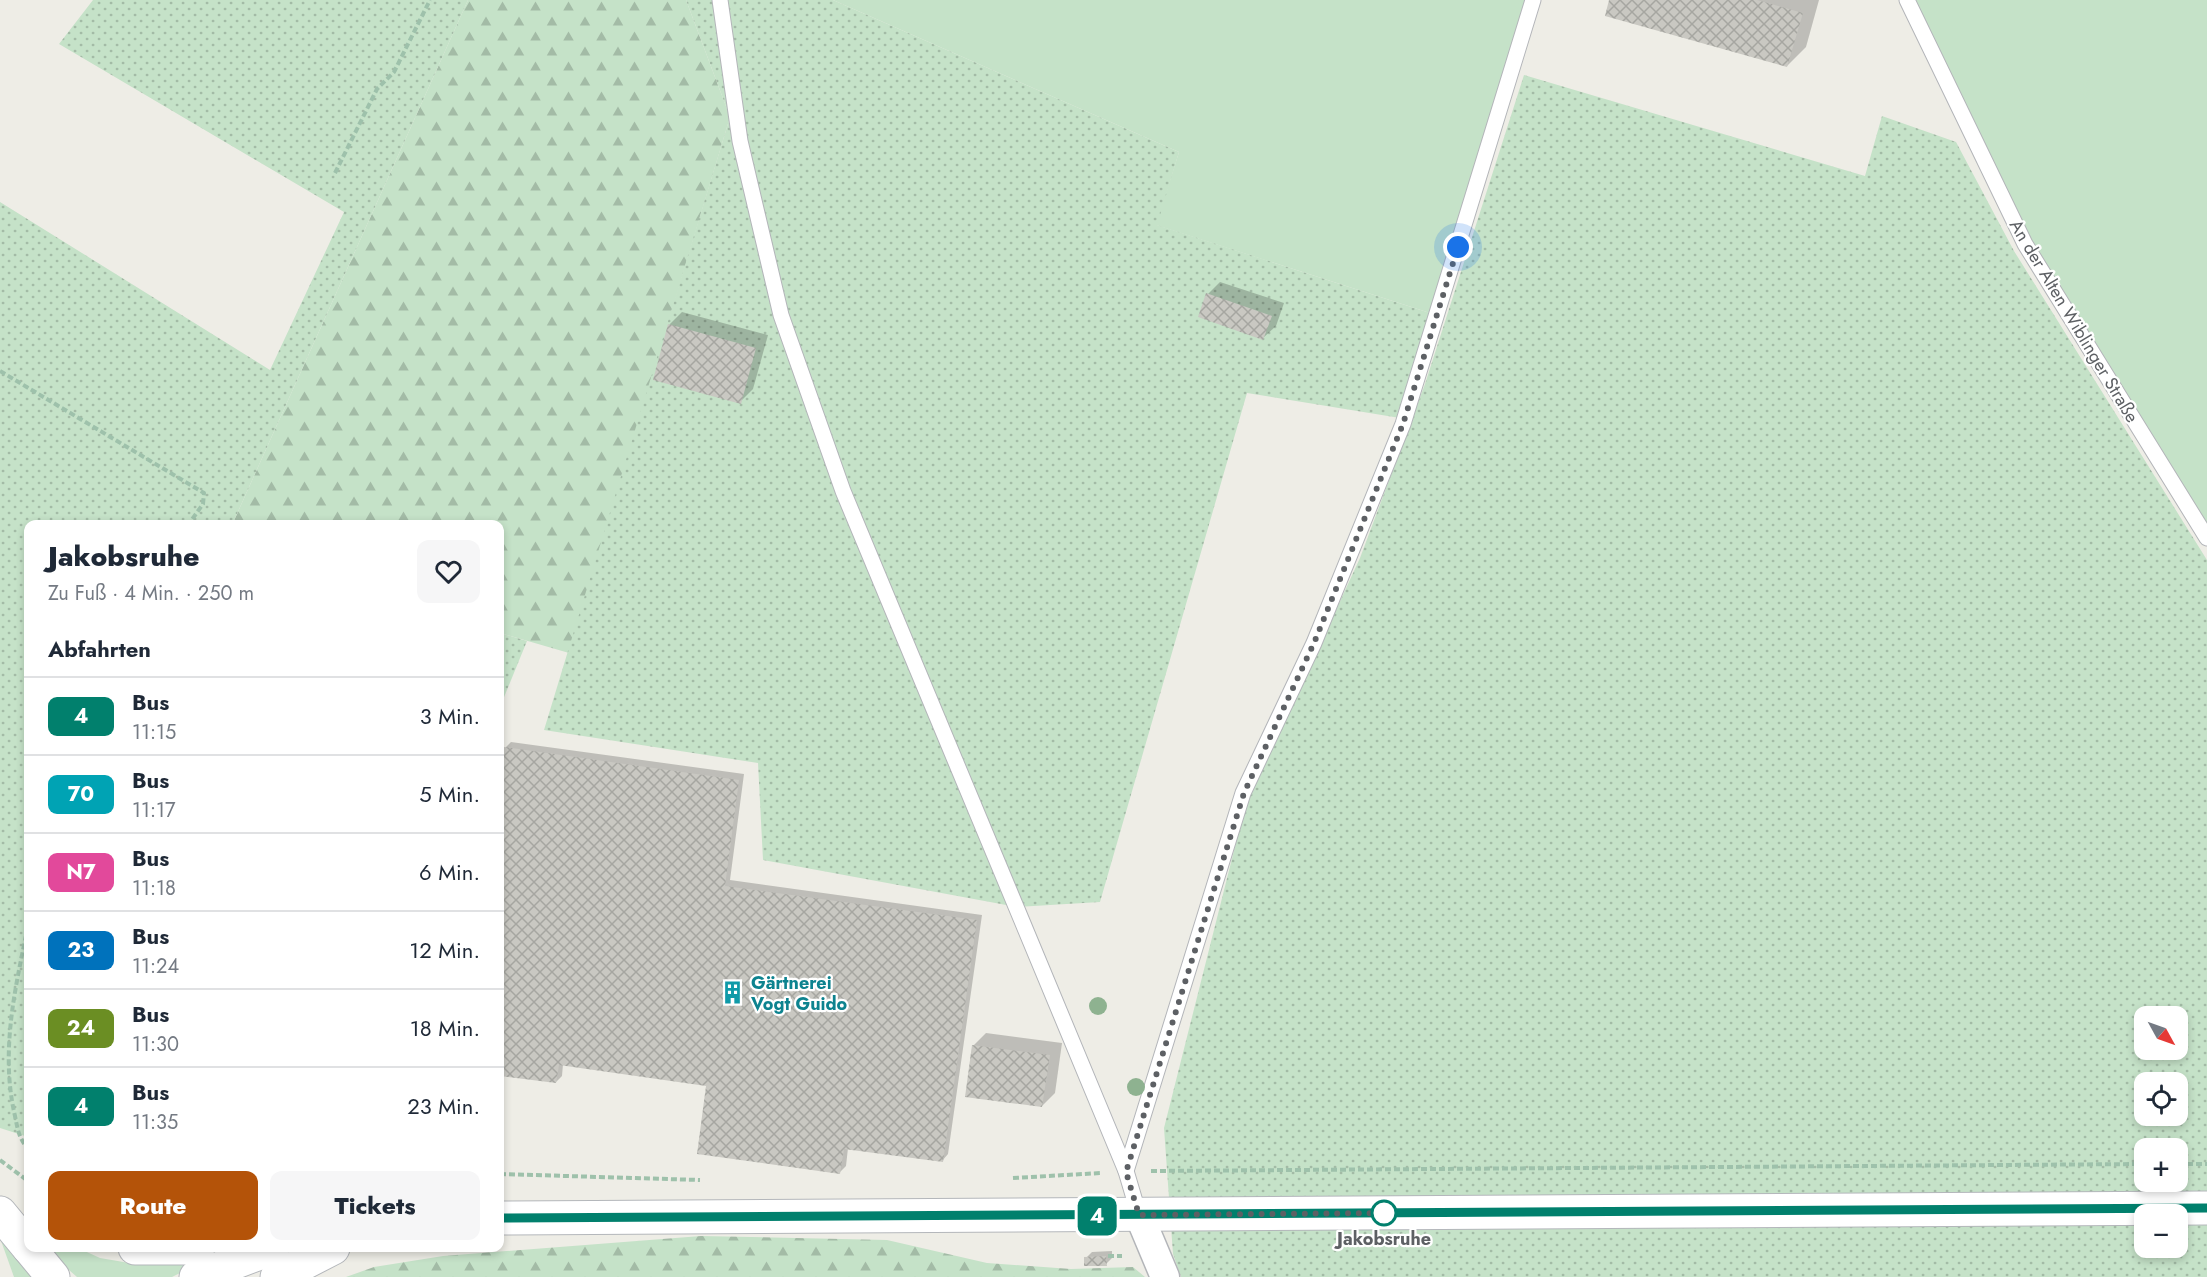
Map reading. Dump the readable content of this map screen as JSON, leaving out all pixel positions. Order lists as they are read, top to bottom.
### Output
{
  "streets": {
    "lane": ["An der Alten Wiblinger Straße"]
  },
  "places": {
    "building": ["Gärtnerei Vogt Guido"],
    "other": ["Jakobsruhe"]
  },
  "lines": ["bus line 4"],
  "north": "bottom right",
  "page": {
    "on_map": "4",
    "heading": [
      ["Jakobsruhe", "Zu Fuß · 4 Min. · 250 m"],
      "Abfahrten"
    ],
    "list": [
      {
        "mark": "4",
        "name": "Bus",
        "note": "11:15",
        "value": "3 Min."
      },
      {
        "mark": "70",
        "name": "Bus",
        "note": "11:17",
        "value": "5 Min."
      },
      {
        "mark": "N7",
        "name": "Bus",
        "note": "11:18",
        "value": "6 Min."
      },
      {
        "mark": "23",
        "name": "Bus",
        "note": "11:24",
        "value": "12 Min."
      },
      {
        "mark": "24",
        "name": "Bus",
        "note": "11:30",
        "value": "18 Min."
      },
      {
        "mark": "4",
        "name": "Bus",
        "note": "11:35",
        "value": "23 Min."
      }
    ],
    "map_buttons": ["+", "−"],
    "buttons": ["Route", "Tickets"]
  }
}
